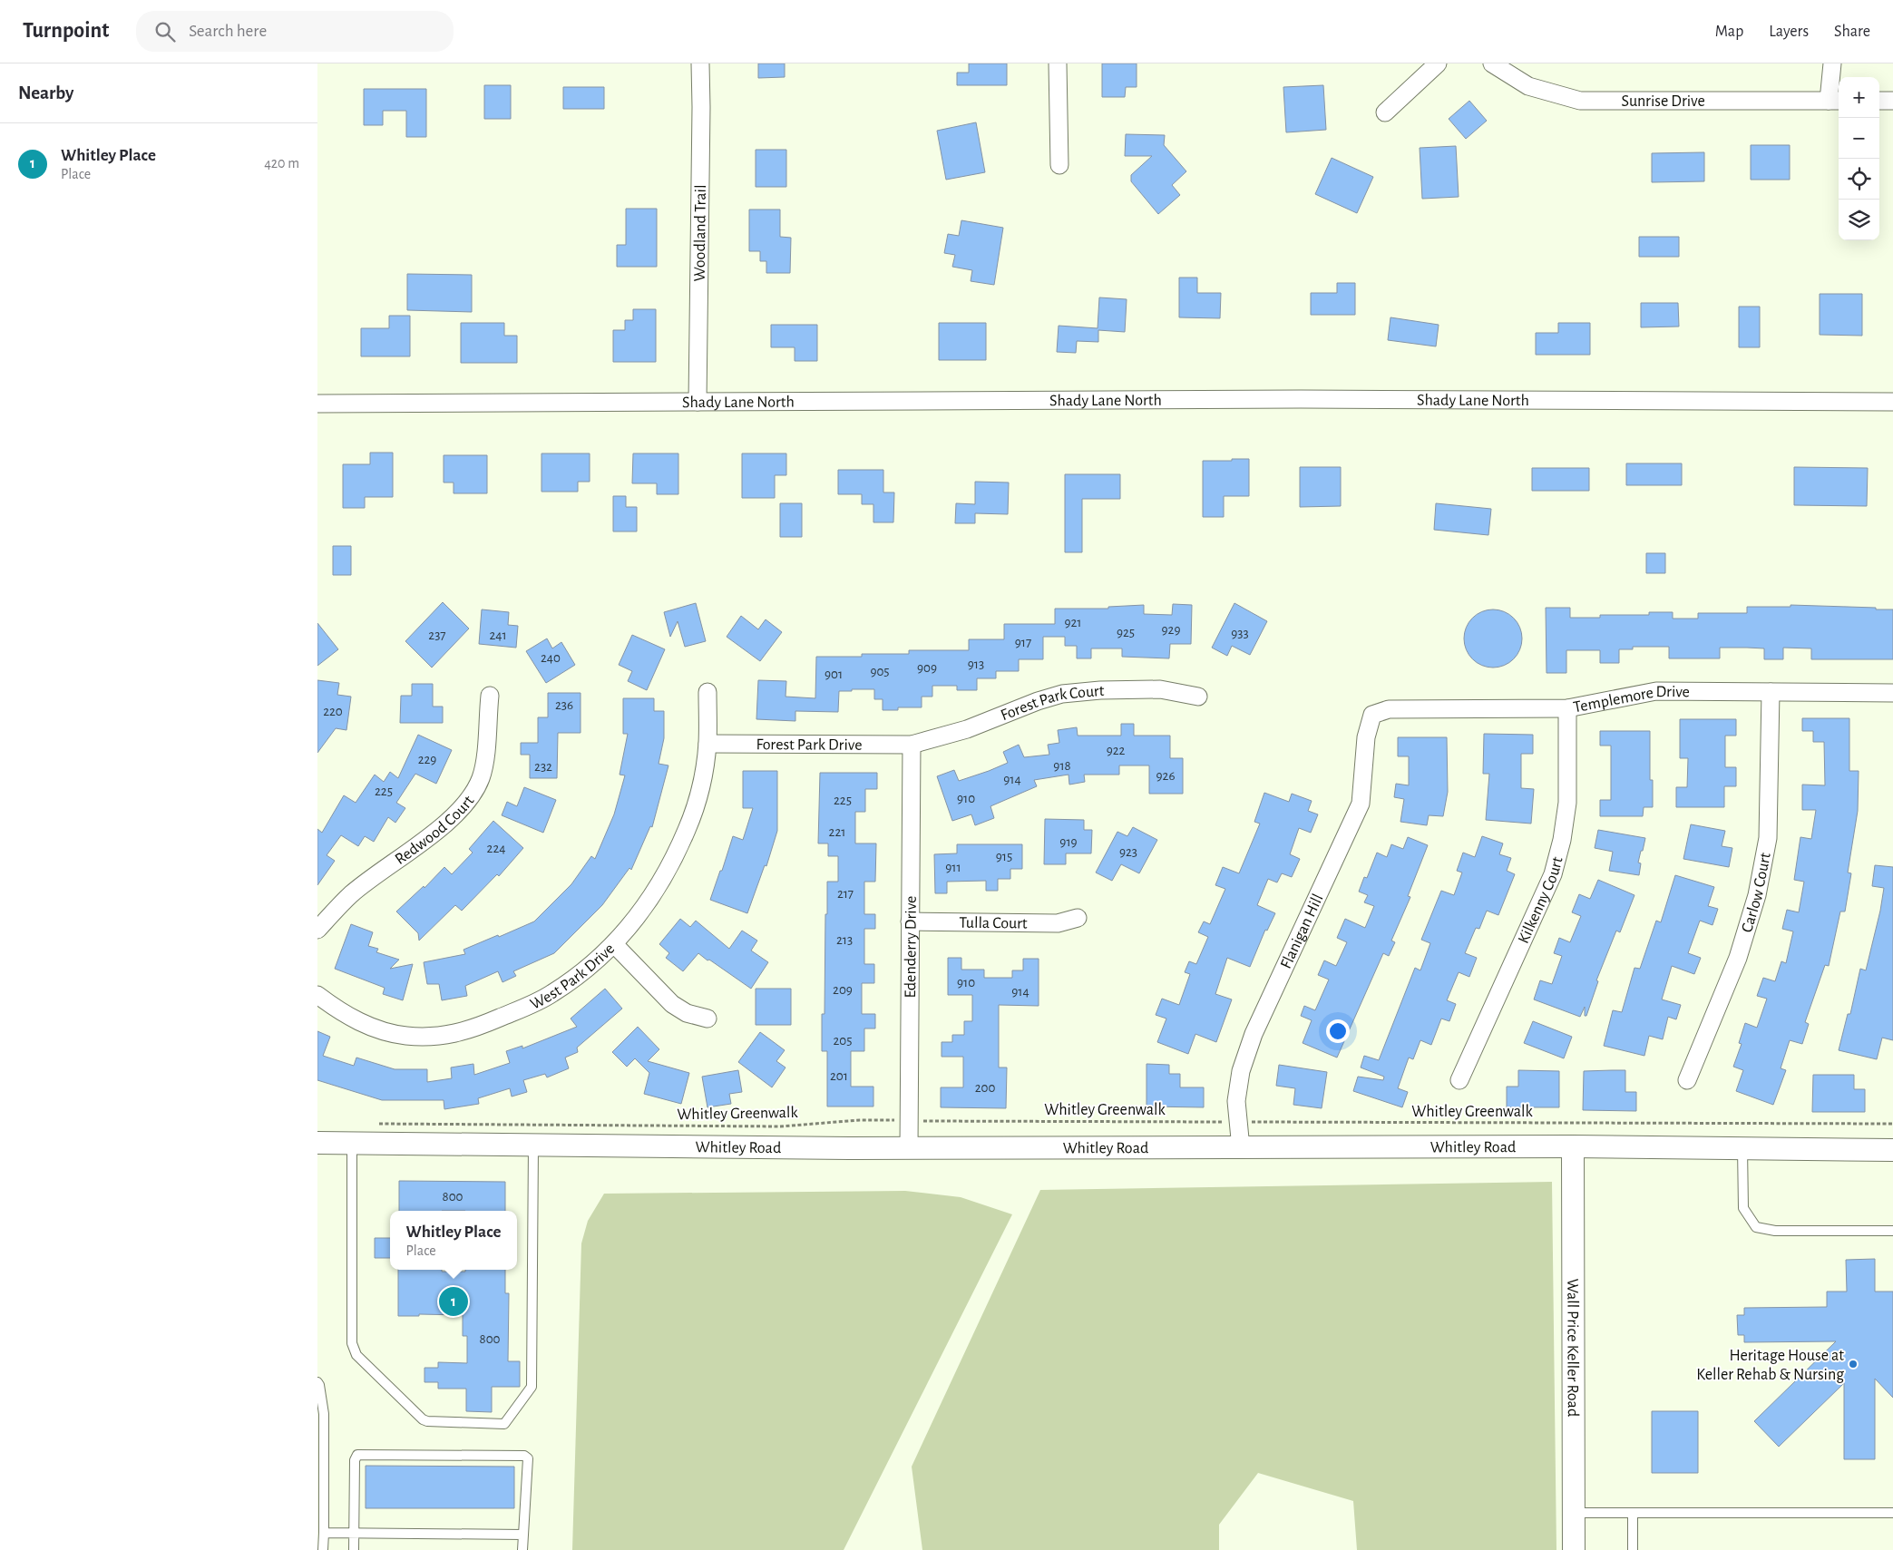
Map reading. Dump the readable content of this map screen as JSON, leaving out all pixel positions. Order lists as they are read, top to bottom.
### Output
{
  "streets": {
    "street": [
      "Sunrise Drive",
      "Woodland Trail",
      "Shady Lane North",
      "Templemore Drive",
      "Forest Park Court",
      "Forest Park Drive",
      "Redwood Court",
      "Carlow Court",
      "Kilkenny Court",
      "Tulla Court",
      "Flanigan Hill",
      "Edenderry Drive",
      "West Park Drive",
      "Whitley Road",
      "Wall Price Keller Road"
    ],
    "path": ["Whitley Greenwalk"]
  },
  "crossings": [
    ["Woodland Trail", "Shady Lane North"],
    ["Templemore Drive", "Carlow Court"],
    ["Templemore Drive", "Kilkenny Court"],
    ["Templemore Drive", "Flanigan Hill"],
    ["Forest Park Court", "Forest Park Drive"],
    ["Forest Park Court", "Edenderry Drive"],
    ["Forest Park Drive", "Edenderry Drive"],
    ["Forest Park Drive", "West Park Drive"],
    ["Tulla Court", "Edenderry Drive"],
    ["Flanigan Hill", "Whitley Greenwalk"],
    ["Flanigan Hill", "Whitley Road"],
    ["Edenderry Drive", "Whitley Greenwalk"],
    ["Edenderry Drive", "Whitley Road"],
    ["Whitley Road", "Wall Price Keller Road"]
  ],
  "places": ["Heritage House at Keller Rehab & Nursing"],
  "house_numbers": [
    "921",
    "929",
    "925",
    "933",
    "237",
    "241",
    "917",
    "240",
    "913",
    "909",
    "905",
    "901",
    "236",
    "220",
    "922",
    "229",
    "918",
    "232",
    "926",
    "914",
    "225",
    "910",
    "225",
    "221",
    "919",
    "224",
    "923",
    "915",
    "911",
    "217",
    "213",
    "910",
    "209",
    "914",
    "205",
    "201",
    "200",
    "800",
    "800"
  ],
  "page": {
    "header": "Turnpoint",
    "search": "Search here",
    "nav": ["Map", "Layers", "Share"],
    "heading": "Nearby",
    "map_buttons": ["+", "−"],
    "list": [
      {
        "mark": "1",
        "name": "Whitley Place",
        "note": "Place",
        "value": "420 m"
      }
    ],
    "popup": ["Whitley Place", "Place"],
    "pins": "1"
  }
}
